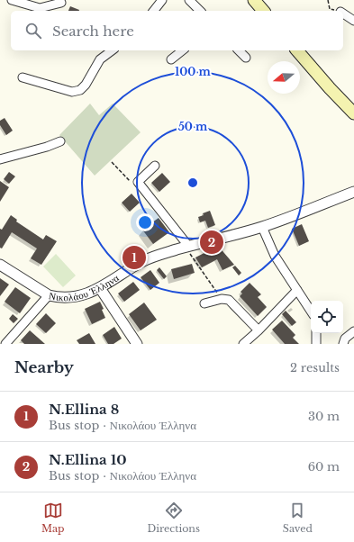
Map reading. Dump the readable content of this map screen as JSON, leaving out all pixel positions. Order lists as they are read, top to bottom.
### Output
{
  "streets": {
    "street": ["Νικολάου Έλληνα"]
  },
  "north": "left",
  "page": {
    "search": "Search here",
    "pins": ["2", "1"],
    "heading": ["Nearby", "2 results"],
    "list": [
      {
        "mark": "1",
        "name": "N.Ellina 8",
        "note": "Bus stop · Νικολάου Έλληνα",
        "value": "30 m"
      },
      {
        "mark": "2",
        "name": "N.Ellina 10",
        "note": "Bus stop · Νικολάου Έλληνα",
        "value": "60 m"
      }
    ],
    "nav": ["Map", "Directions", "Saved"]
  },
  "rings": ["100 m", "50 m"]
}
